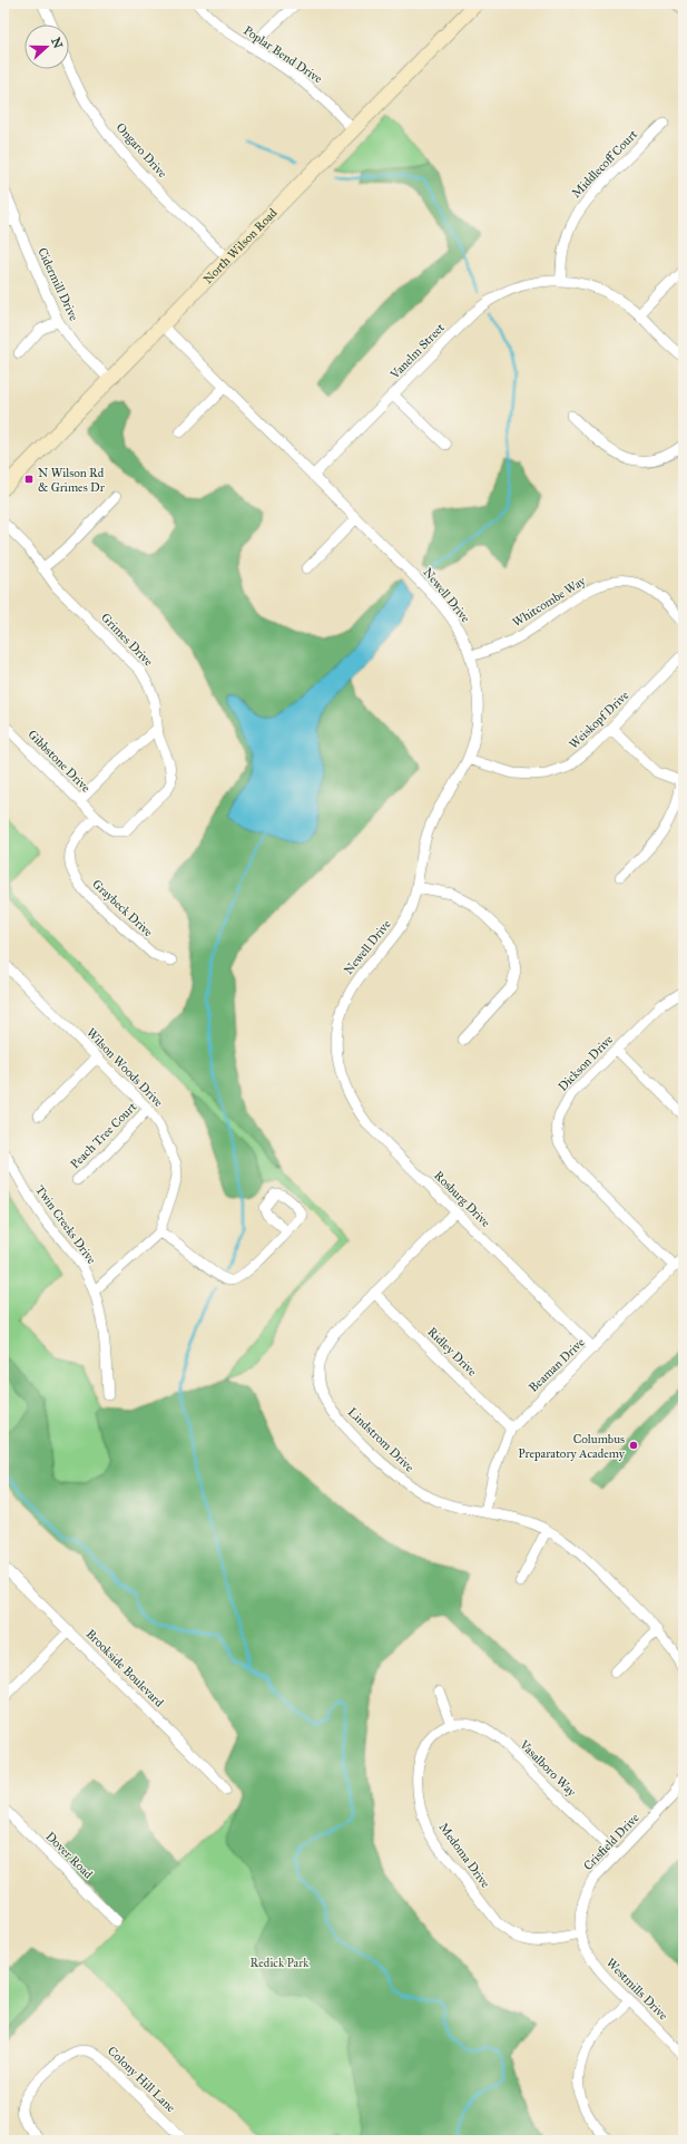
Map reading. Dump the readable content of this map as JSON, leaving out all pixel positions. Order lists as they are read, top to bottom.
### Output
{
  "streets": {
    "main road": ["North Wilson Road"],
    "street": [
      "Poplar Bend Drive",
      "Ongaro Drive",
      "Middlecoff Court",
      "Cidermill Drive",
      "Vanelm Street",
      "Newell Drive",
      "Whitcombe Way",
      "Grimes Drive",
      "Weiskopf Drive",
      "Gibbstone Drive",
      "Graybeck Drive",
      "Dickson Drive",
      "Wilson Woods Drive",
      "Peach Tree Court",
      "Rosburg Drive",
      "Twin Creeks Drive",
      "Ridley Drive",
      "Beaman Drive",
      "Lindstrom Drive",
      "Brookside Boulevard",
      "Vasalboro Way",
      "Crisfield Drive",
      "Dover Road",
      "Medoma Drive",
      "Westmills Drive",
      "Colony Hill Lane"
    ]
  },
  "crossings": [
    ["Poplar Bend Drive", "North Wilson Road"],
    ["Ongaro Drive", "North Wilson Road"],
    ["Middlecoff Court", "Vanelm Street"],
    ["North Wilson Road", "Cidermill Drive"],
    ["North Wilson Road", "Newell Drive"],
    ["Vanelm Street", "Newell Drive"],
    ["Newell Drive", "Whitcombe Way"],
    ["Newell Drive", "Weiskopf Drive"],
    ["Newell Drive", "Rosburg Drive"],
    ["Grimes Drive", "Gibbstone Drive"],
    ["Grimes Drive", "Graybeck Drive"],
    ["Gibbstone Drive", "Graybeck Drive"],
    ["Dickson Drive", "Beaman Drive"],
    ["Wilson Woods Drive", "Peach Tree Court"],
    ["Rosburg Drive", "Beaman Drive"],
    ["Rosburg Drive", "Lindstrom Drive"],
    ["Ridley Drive", "Beaman Drive"],
    ["Ridley Drive", "Lindstrom Drive"],
    ["Beaman Drive", "Lindstrom Drive"],
    ["Vasalboro Way", "Crisfield Drive"],
    ["Vasalboro Way", "Medoma Drive"],
    ["Crisfield Drive", "Medoma Drive"],
    ["Crisfield Drive", "Westmills Drive"],
    ["Medoma Drive", "Westmills Drive"]
  ],
  "parks": ["Redick Park"],
  "places": {
    "transit": ["N Wilson Rd & Grimes Dr"],
    "other": ["Columbus Preparatory Academy"]
  },
  "north": "right"
}
